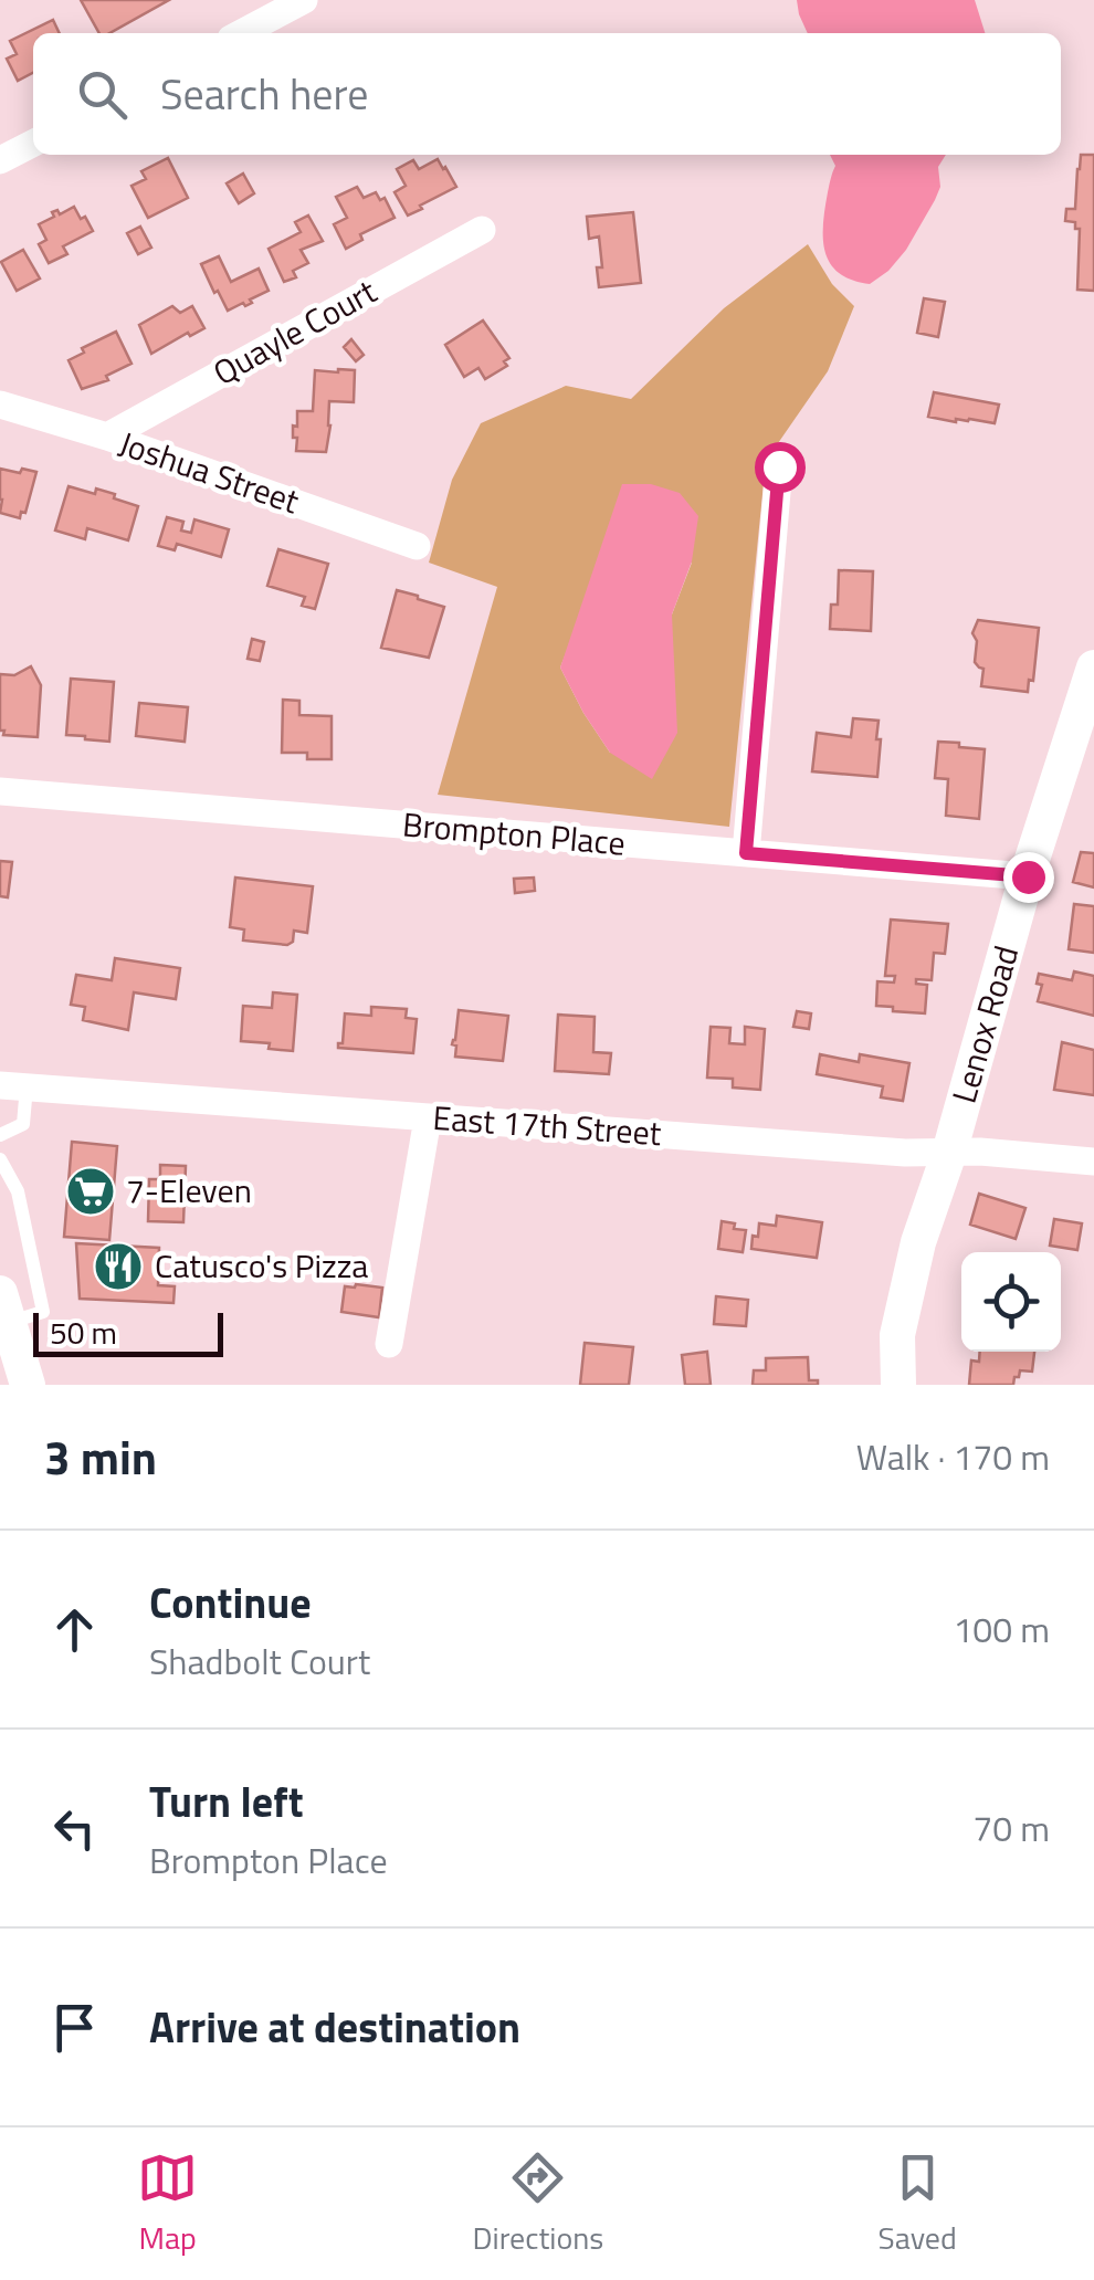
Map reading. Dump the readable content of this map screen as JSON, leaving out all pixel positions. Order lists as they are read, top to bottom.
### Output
{
  "streets": {
    "street": [
      "Quayle Court",
      "Joshua Street",
      "Brompton Place",
      "Lenox Road",
      "East 17th Street"
    ]
  },
  "crossings": [
    ["Quayle Court", "Joshua Street"],
    ["Brompton Place", "Lenox Road"],
    ["Lenox Road", "East 17th Street"]
  ],
  "places": {
    "supermarket": ["7-Eleven"],
    "restaurant": ["Catusco's Pizza"]
  },
  "scale_bar": "50 m",
  "page": {
    "search": "Search here",
    "scale": "50 m",
    "heading": ["3 min", "Walk · 170 m"],
    "list": [
      ["Continue", "Shadbolt Court", "100 m"],
      ["Turn left", "Brompton Place", "70 m"],
      "Arrive at destination"
    ],
    "nav": ["Map", "Directions", "Saved"]
  }
}
